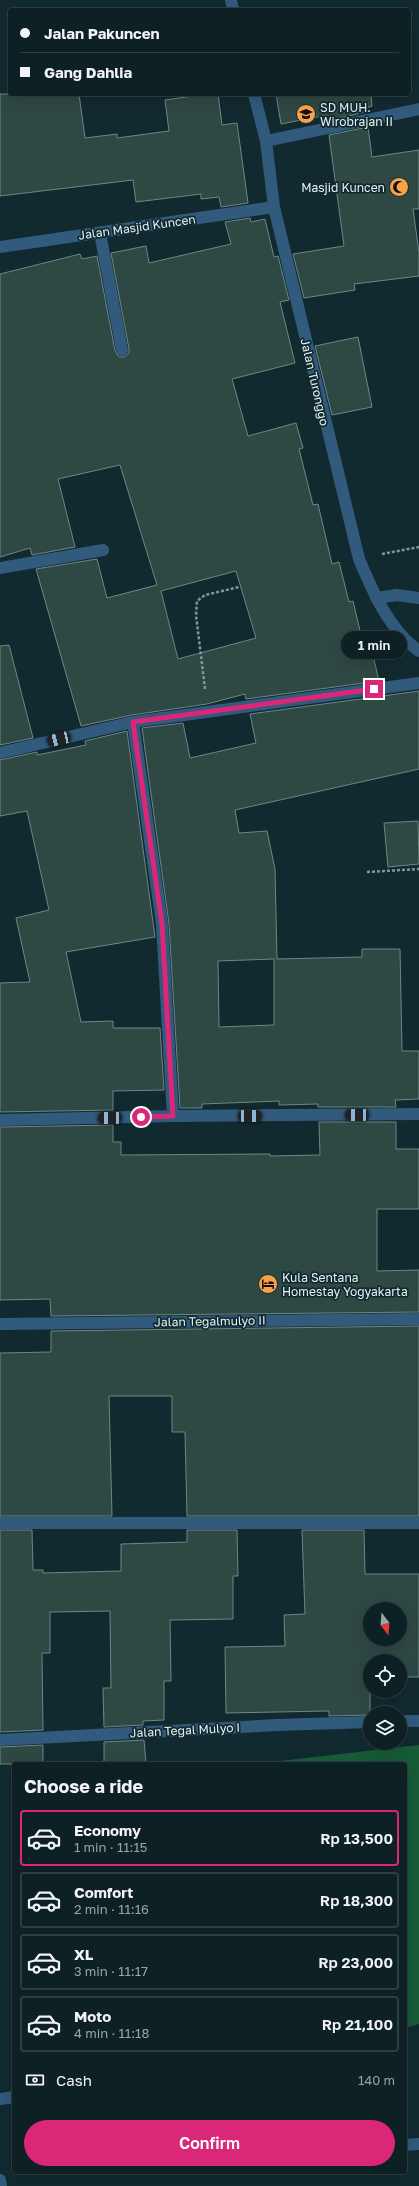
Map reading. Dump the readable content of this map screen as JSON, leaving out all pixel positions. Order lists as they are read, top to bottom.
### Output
{
  "streets": {
    "street": [
      "Jalan Masjid Kuncen",
      "Jalan Turonggo",
      "Jalan Tegalmulyo II",
      "Jalan Tegal Mulyo I"
    ]
  },
  "crossings": [
    ["Jalan Masjid Kuncen", "Jalan Turonggo"]
  ],
  "places": {
    "school or university": ["SD MUH. Wirobrajan II"],
    "mosque": ["Masjid Kuncen"],
    "hotel": ["Kula Sentana Homestay Yogyakarta"]
  },
  "north": "bottom",
  "page": {
    "banner": ["Jalan Pakuncen", "Gang Dahlia"],
    "bubble": "1 min",
    "heading": "Choose a ride",
    "list": [
      {
        "name": "Economy",
        "note": "1 min · 11:15",
        "value": "Rp 13,500"
      },
      {
        "name": "Comfort",
        "note": "2 min · 11:16",
        "value": "Rp 18,300"
      },
      {
        "name": "XL",
        "note": "3 min · 11:17",
        "value": "Rp 23,000"
      },
      {
        "name": "Moto",
        "note": "4 min · 11:18",
        "value": "Rp 21,100"
      }
    ],
    "pay": ["Cash", "140 m"],
    "buttons": "Confirm"
  }
}
